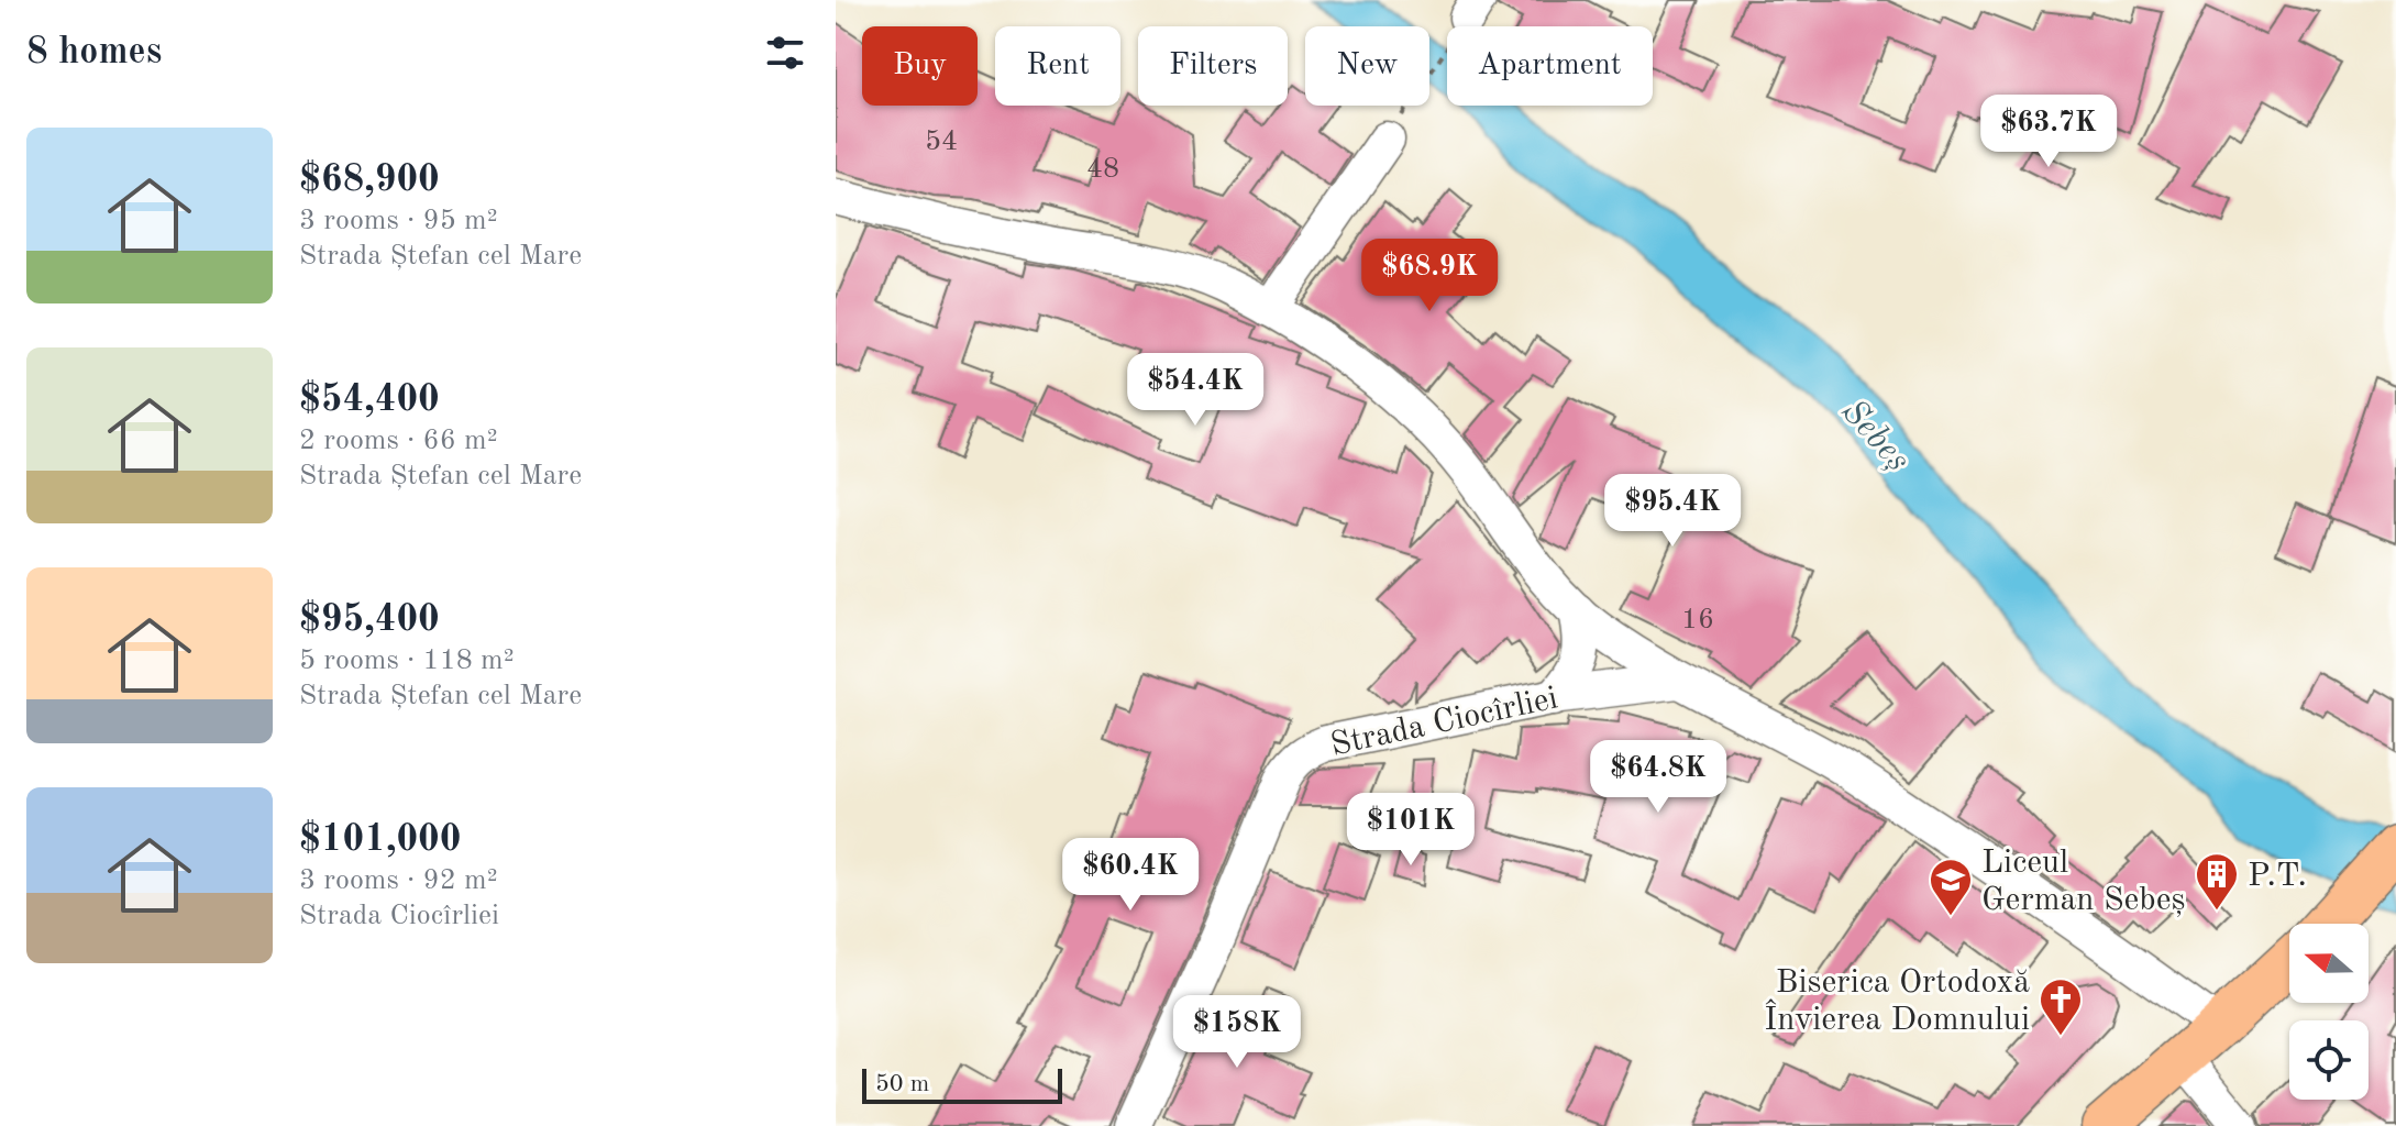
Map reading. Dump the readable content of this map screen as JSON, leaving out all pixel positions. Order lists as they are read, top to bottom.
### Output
{
  "streets": {
    "street": ["Strada Ciocîrliei"]
  },
  "water": ["Sebeș"],
  "places": {
    "building": ["P.T."],
    "school or university": ["Liceul German Sebeș"],
    "church": ["Biserica Ortodoxă Învierea Domnului"]
  },
  "house_numbers": ["54", "48", "16"],
  "scale_bar": "50 m",
  "north": "left",
  "page": {
    "heading": "8 homes",
    "chip": [
      "Buy",
      "Rent",
      "Filters",
      "New",
      "Apartment"
    ],
    "price": [
      "$63.7K",
      "$68.9K",
      "$54.4K",
      "$95.4K",
      "$64.8K",
      "$101K",
      "$60.4K",
      "$158K"
    ],
    "list": [
      {
        "name": "$68,900",
        "note": "3 rooms · 95 m² · Strada Ștefan cel Mare"
      },
      {
        "name": "$54,400",
        "note": "2 rooms · 66 m² · Strada Ștefan cel Mare"
      },
      {
        "name": "$95,400",
        "note": "5 rooms · 118 m² · Strada Ștefan cel Mare"
      },
      {
        "name": "$101,000",
        "note": "3 rooms · 92 m² · Strada Ciocîrliei"
      }
    ],
    "scale": "50 m"
  }
}
